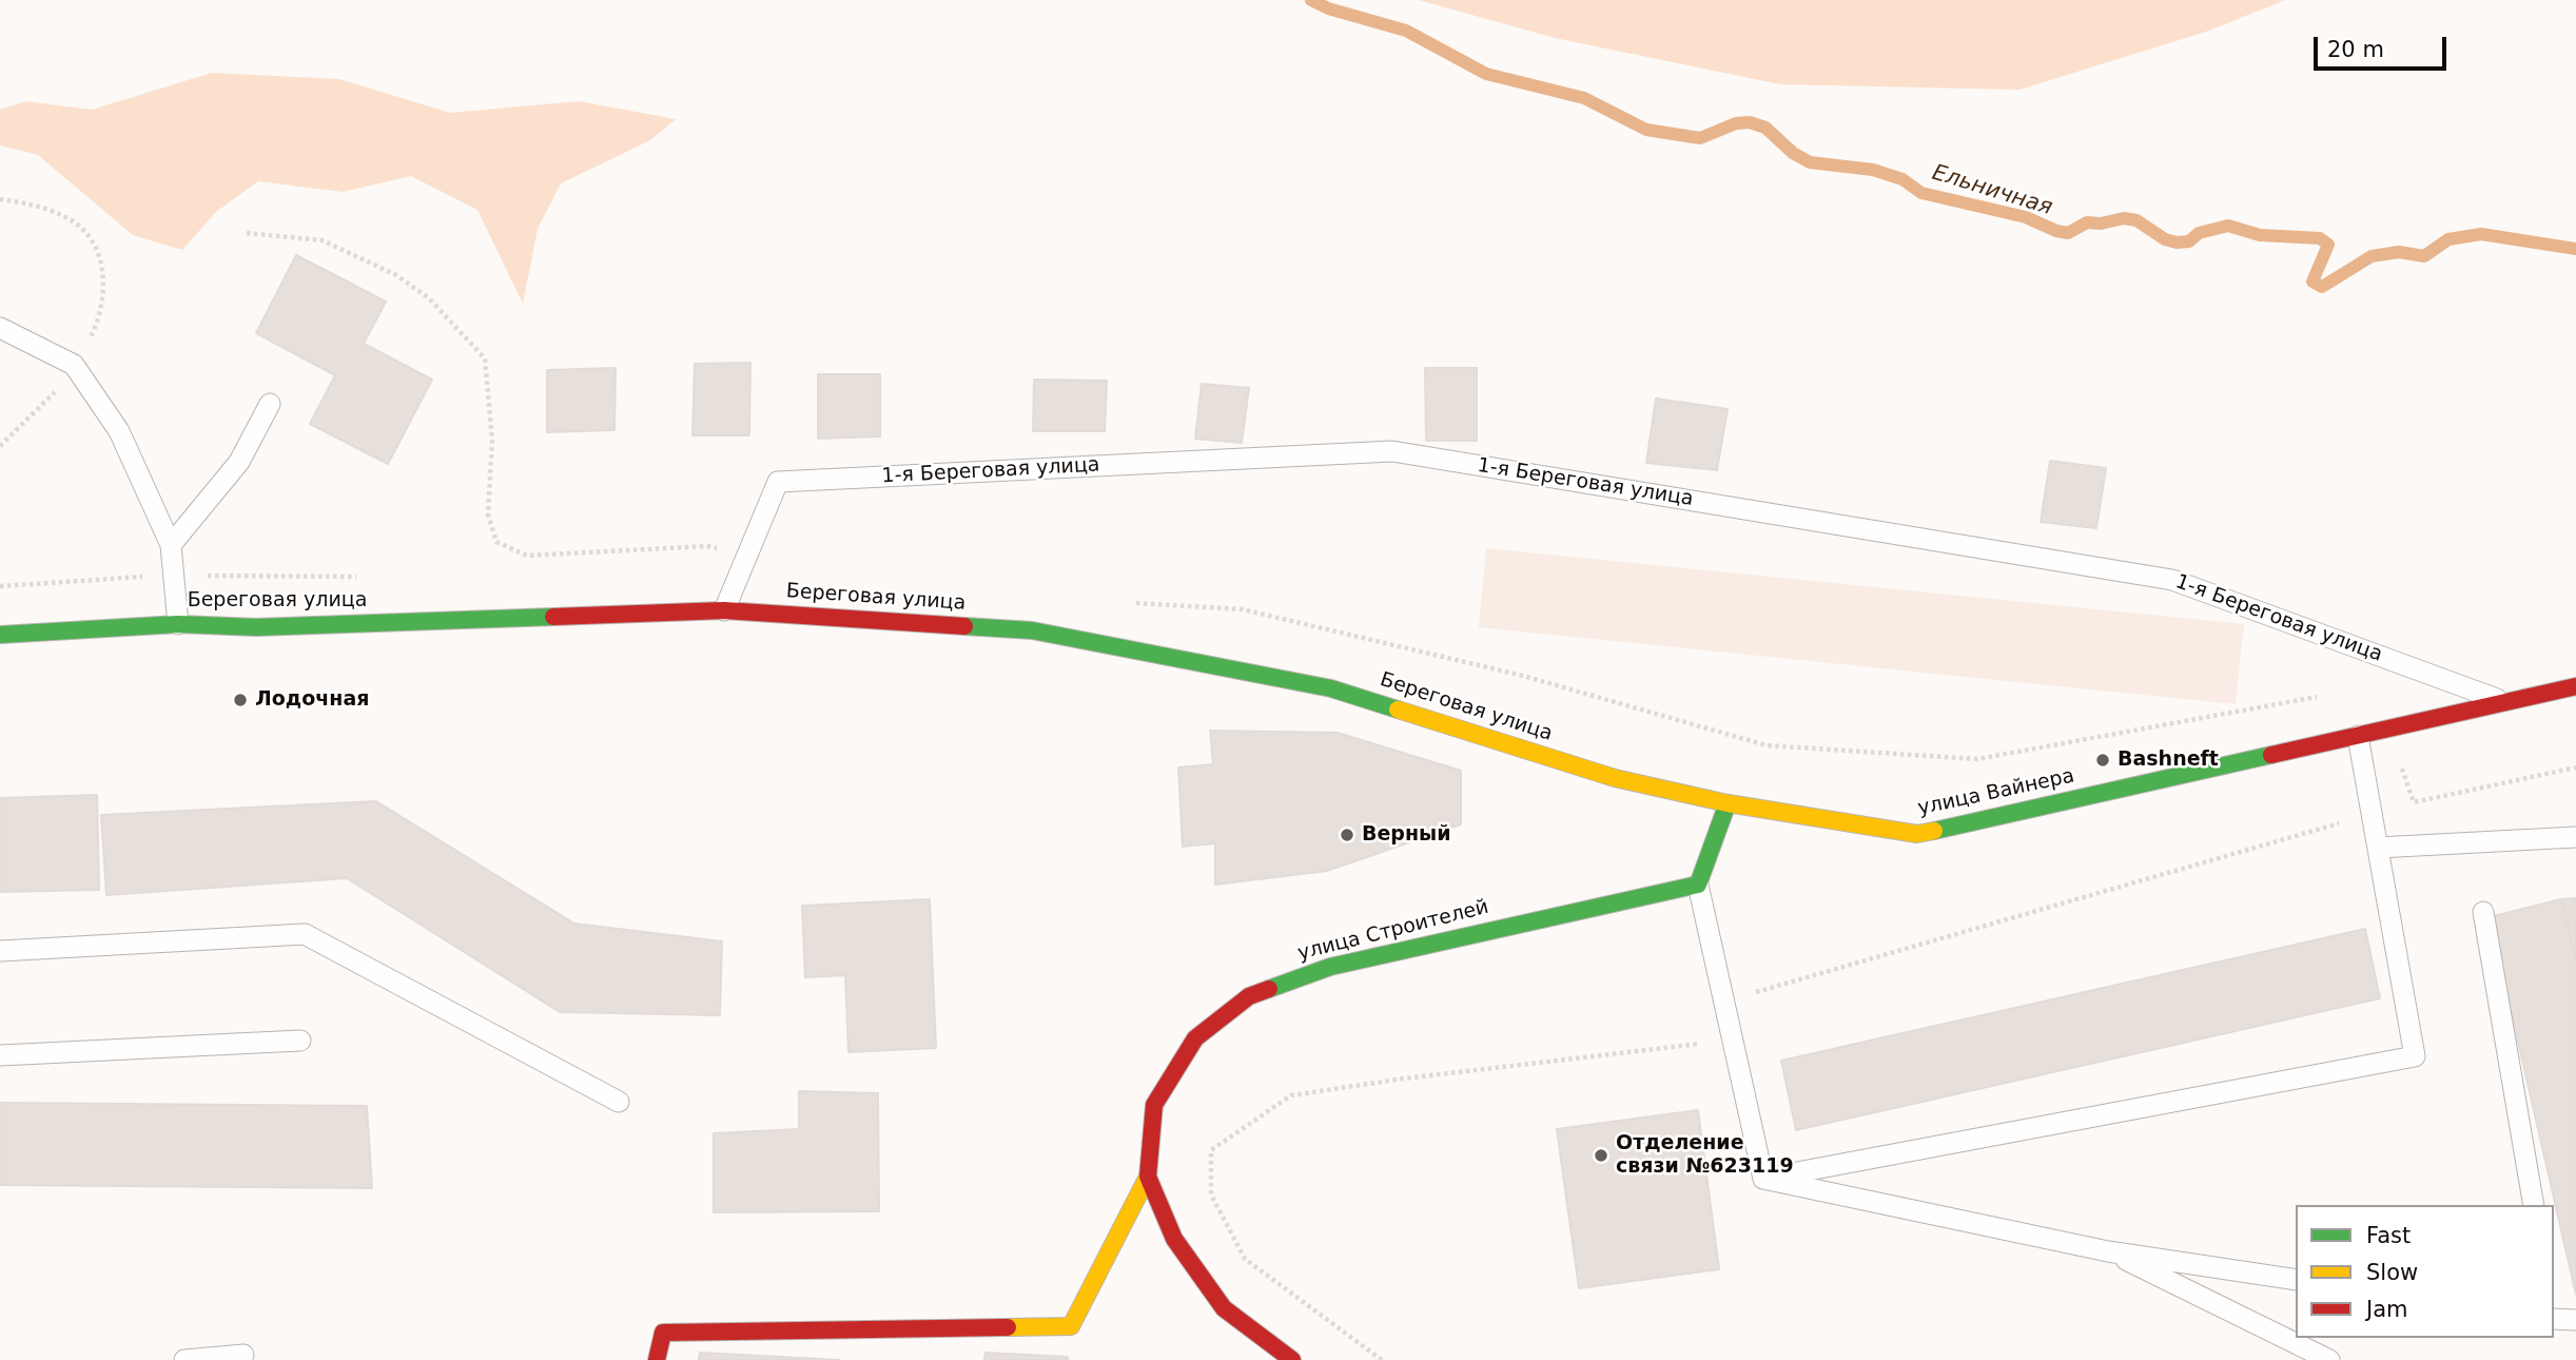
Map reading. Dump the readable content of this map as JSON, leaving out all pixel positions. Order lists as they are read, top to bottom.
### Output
{
  "streets": {
    "main road": ["Береговая улица", "улица Вайнера", "улица Строителей"],
    "lane": ["1-я Береговая улица"]
  },
  "crossings": [
    ["1-я Береговая улица", "Береговая улица"],
    ["1-я Береговая улица", "улица Вайнера"],
    ["Береговая улица", "улица Вайнера"]
  ],
  "water": ["Ельничная"],
  "places": [
    "Лодочная",
    "Bashneft",
    "Верный",
    "Отделение связи №623119"
  ],
  "legend": ["Fast", "Slow", "Jam"],
  "scale_bar": "20 m"
}
